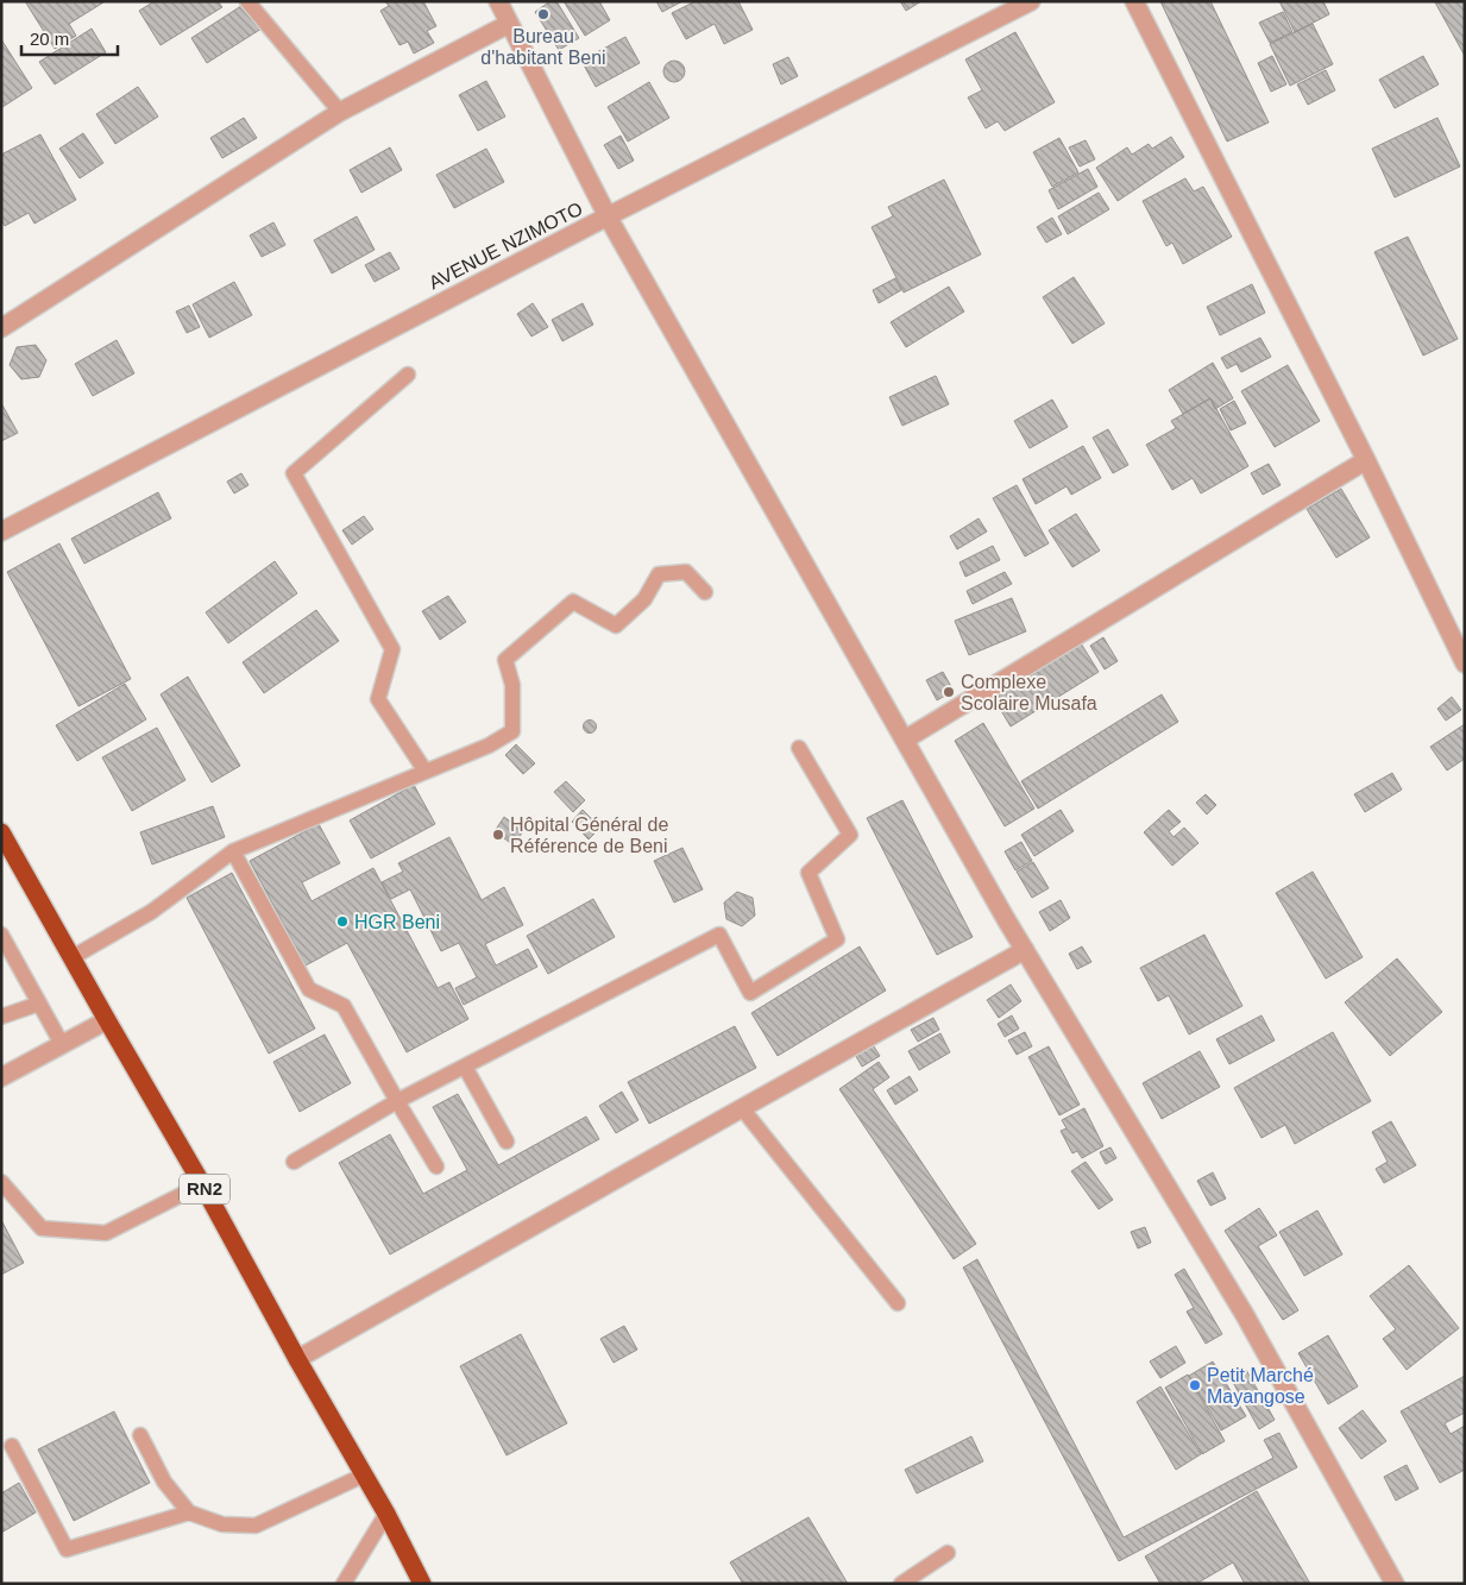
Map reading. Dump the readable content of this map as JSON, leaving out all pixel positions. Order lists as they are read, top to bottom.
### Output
{
  "streets": {
    "highway": ["RN2"],
    "street": ["AVENUE NZIMOTO"]
  },
  "places": [
    "Bureau d'habitant Beni",
    "Complexe Scolaire Musafa",
    "Hôpital Général de Référence de Beni",
    "HGR Beni",
    "Petit Marché Mayangose"
  ],
  "scale_bar": "20 m"
}
